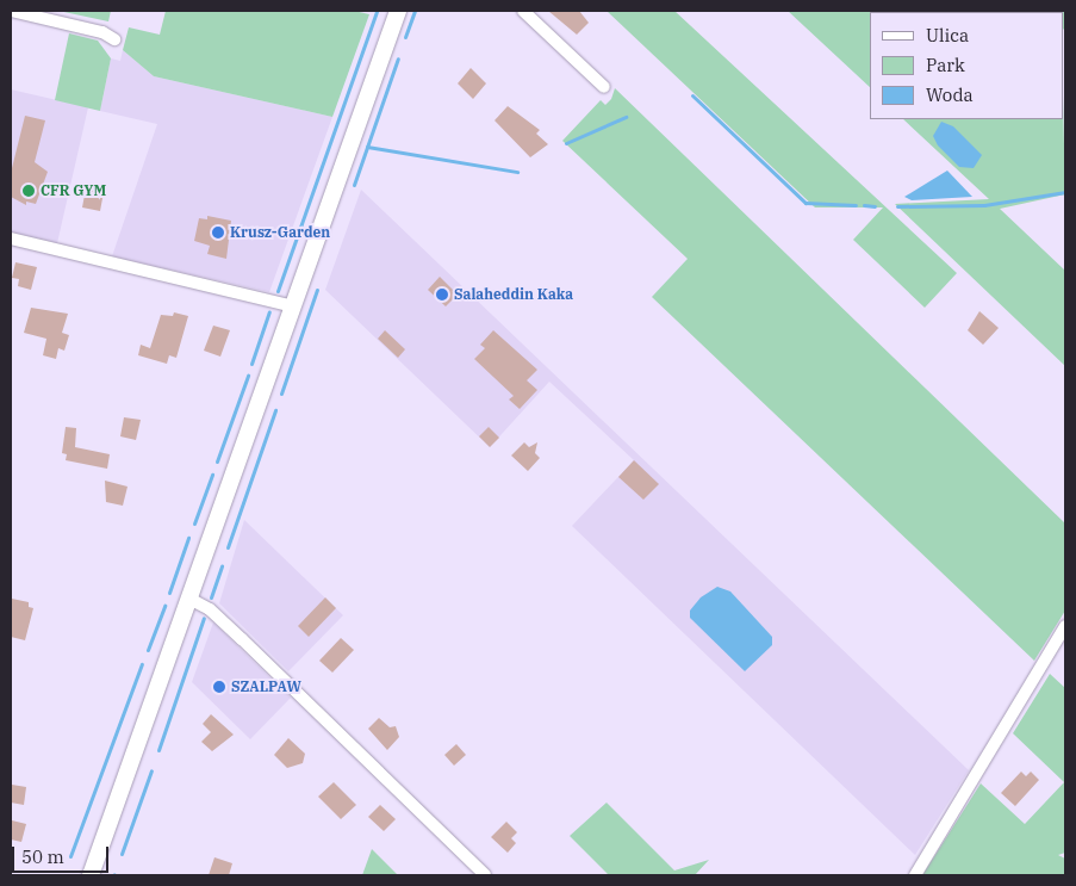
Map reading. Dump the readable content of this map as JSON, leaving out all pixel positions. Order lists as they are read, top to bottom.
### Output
{
  "places": [
    "CFR GYM",
    "Krusz-Garden",
    "Salaheddin Kaka",
    "SZALPAW"
  ],
  "legend": ["Ulica", "Park", "Woda"],
  "scale_bar": "50 m"
}
